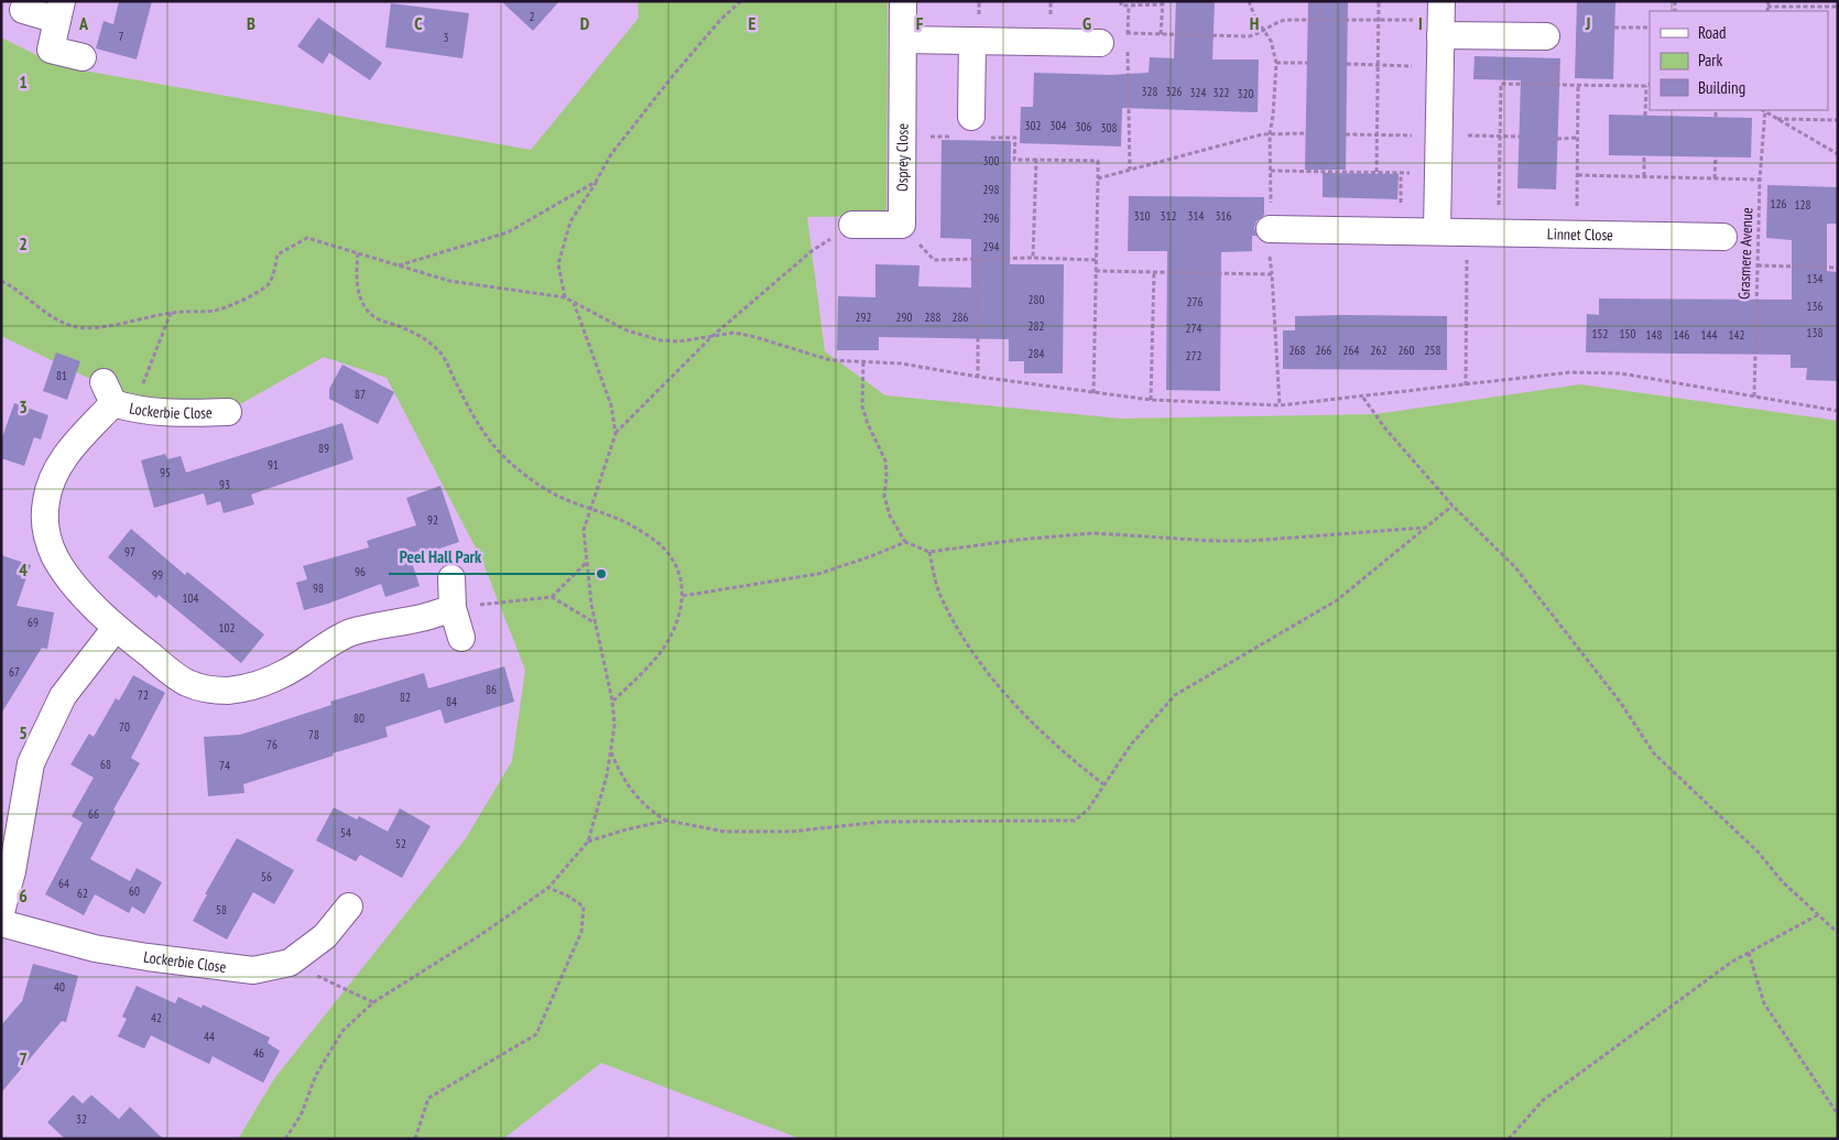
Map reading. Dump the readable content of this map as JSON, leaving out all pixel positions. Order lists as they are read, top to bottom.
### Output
{
  "streets": {
    "street": ["Osprey Close", "Linnet Close", "Lockerbie Close"],
    "path": ["Grasmere Avenue"]
  },
  "places": ["Peel Hall Park"],
  "house_numbers": [
    "2",
    "7",
    "3",
    "328",
    "326",
    "324",
    "322",
    "320",
    "302",
    "304",
    "306",
    "308",
    "300",
    "298",
    "126",
    "128",
    "310",
    "312",
    "314",
    "316",
    "296",
    "294",
    "134",
    "280",
    "276",
    "136",
    "292",
    "290",
    "288",
    "286",
    "282",
    "274",
    "138",
    "152",
    "150",
    "148",
    "146",
    "144",
    "142",
    "268",
    "266",
    "264",
    "262",
    "260",
    "258",
    "284",
    "272",
    "81",
    "87",
    "89",
    "91",
    "95",
    "93",
    "92",
    "97",
    "96",
    "99",
    "98",
    "104",
    "69",
    "102",
    "67",
    "86",
    "72",
    "82",
    "84",
    "80",
    "70",
    "78",
    "76",
    "68",
    "74",
    "66",
    "54",
    "52",
    "56",
    "64",
    "60",
    "62",
    "58",
    "40",
    "42",
    "44",
    "46",
    "32"
  ],
  "legend": ["Road", "Park", "Building"],
  "grid": {
    "columns": [
      "A",
      "B",
      "C",
      "D",
      "E",
      "F",
      "G",
      "H",
      "I",
      "J"
    ],
    "rows": [
      "1",
      "2",
      "3",
      "4",
      "5",
      "6",
      "7"
    ]
  }
}
